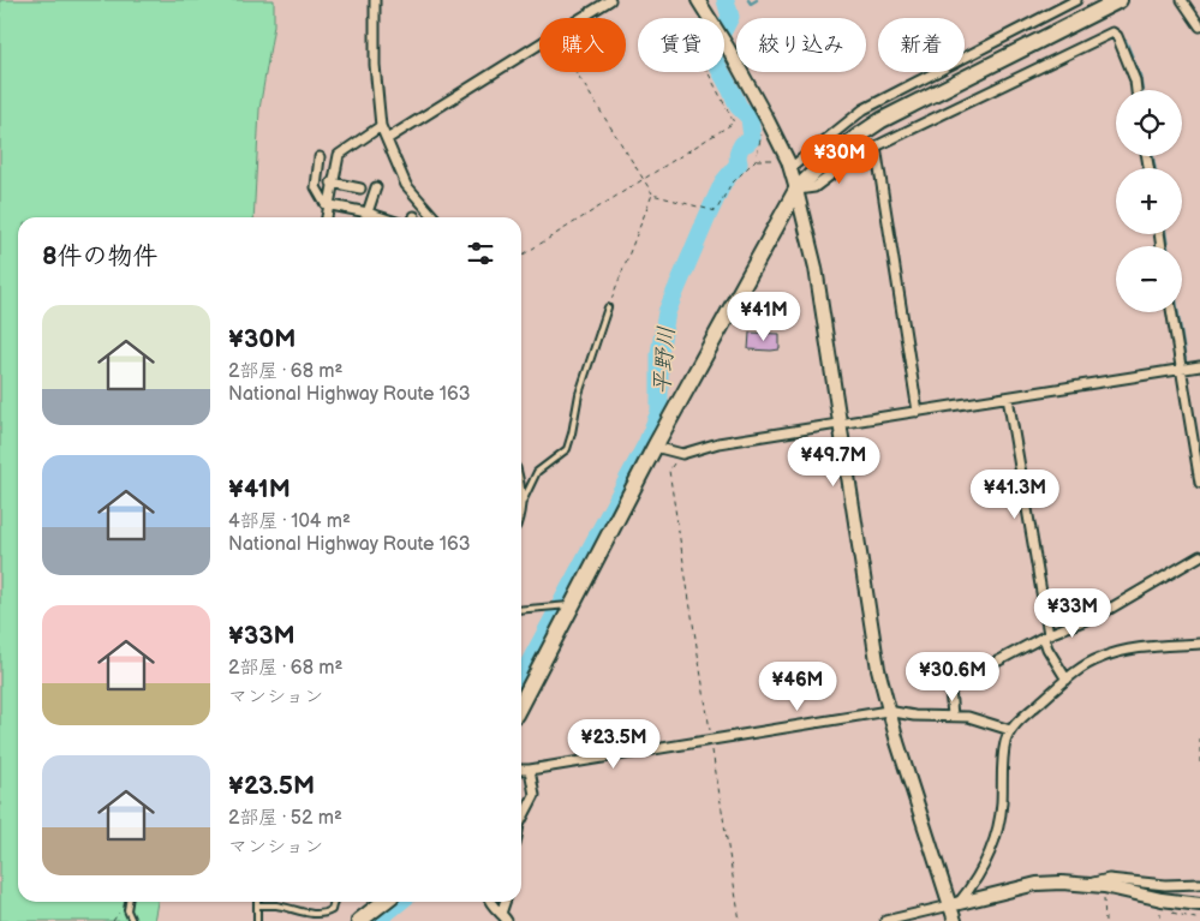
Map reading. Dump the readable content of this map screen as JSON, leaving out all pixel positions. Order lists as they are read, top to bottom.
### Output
{
  "water": ["平野川"],
  "page": {
    "chip": [
      "購入",
      "賃貸",
      "絞り込み",
      "新着"
    ],
    "map_buttons": ["+", "−"],
    "price": [
      "¥30M",
      "¥41M",
      "¥49.7M",
      "¥41.3M",
      "¥33M",
      "¥30.6M",
      "¥46M",
      "¥23.5M"
    ],
    "heading": "8件の物件",
    "list": [
      {
        "name": "¥30M",
        "note": "2部屋 · 68 m² · National Highway Route 163"
      },
      {
        "name": "¥41M",
        "note": "4部屋 · 104 m² · National Highway Route 163"
      },
      {
        "name": "¥33M",
        "note": "2部屋 · 68 m² · マンション"
      },
      {
        "name": "¥23.5M",
        "note": "2部屋 · 52 m² · マンション"
      }
    ]
  }
}
